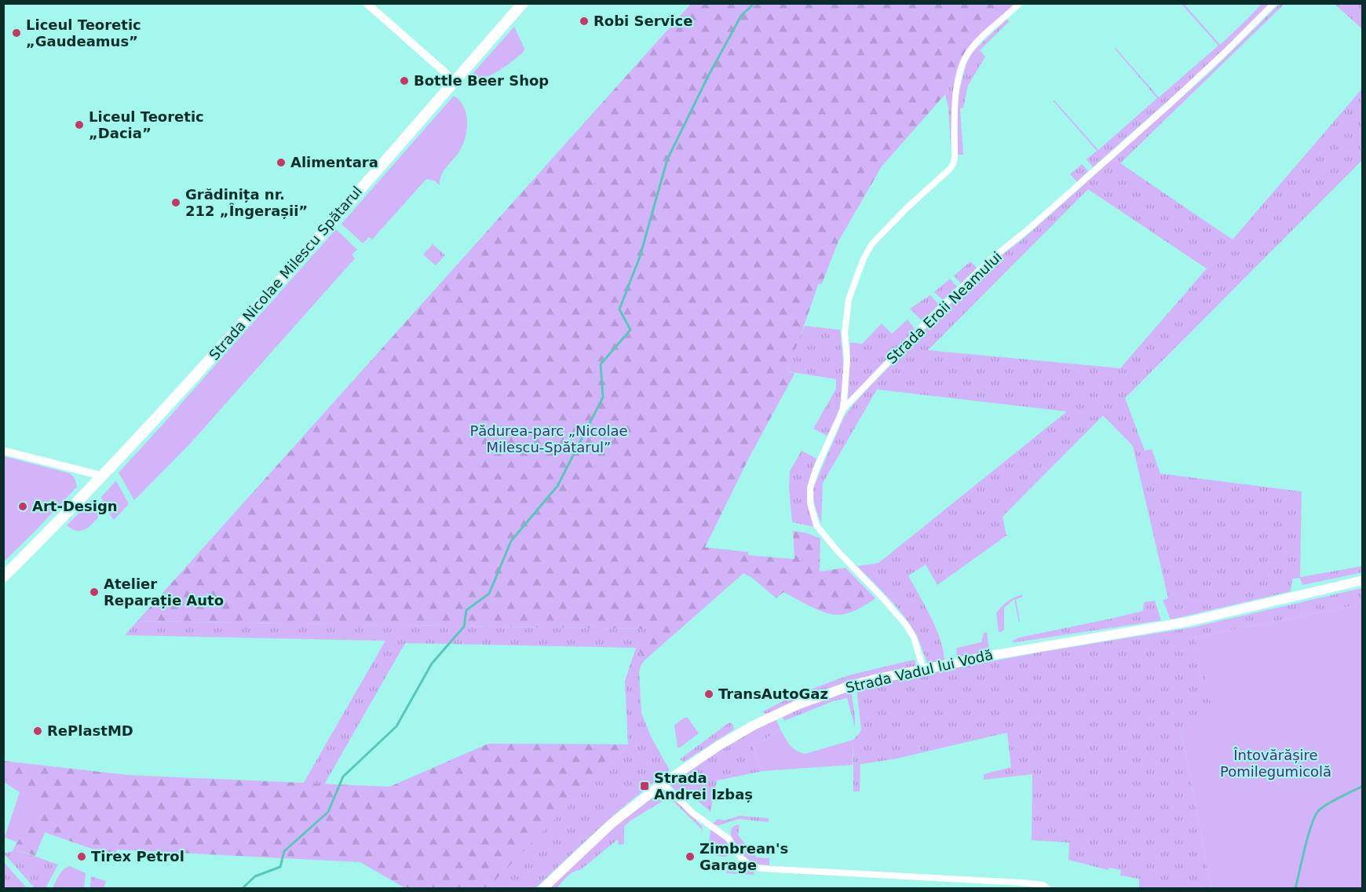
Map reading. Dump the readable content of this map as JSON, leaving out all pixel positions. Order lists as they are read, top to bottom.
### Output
{
  "streets": {
    "main road": ["Strada Nicolae Milescu Spătarul", "Strada Vadul lui Vodă"],
    "street": ["Strada Eroii Neamului"]
  },
  "crossings": [
    ["Strada Eroii Neamului", "Strada Vadul lui Vodă"]
  ],
  "parks": ["Pădurea-parc „Nicolae Milescu-Spătarul”", "Întovărășire Pomilegumicolă"],
  "places": {
    "other": [
      "Robi Service",
      "Liceul Teoretic „Gaudeamus”",
      "Bottle Beer Shop",
      "Liceul Teoretic „Dacia”",
      "Alimentara",
      "Grădinița nr. 212 „Îngerașii”",
      "Art-Design",
      "Atelier Reparație Auto",
      "TransAutoGaz",
      "RePlastMD",
      "Tirex Petrol",
      "Zimbrean's Garage"
    ],
    "transit": ["Strada Andrei Izbaș"]
  }
}
